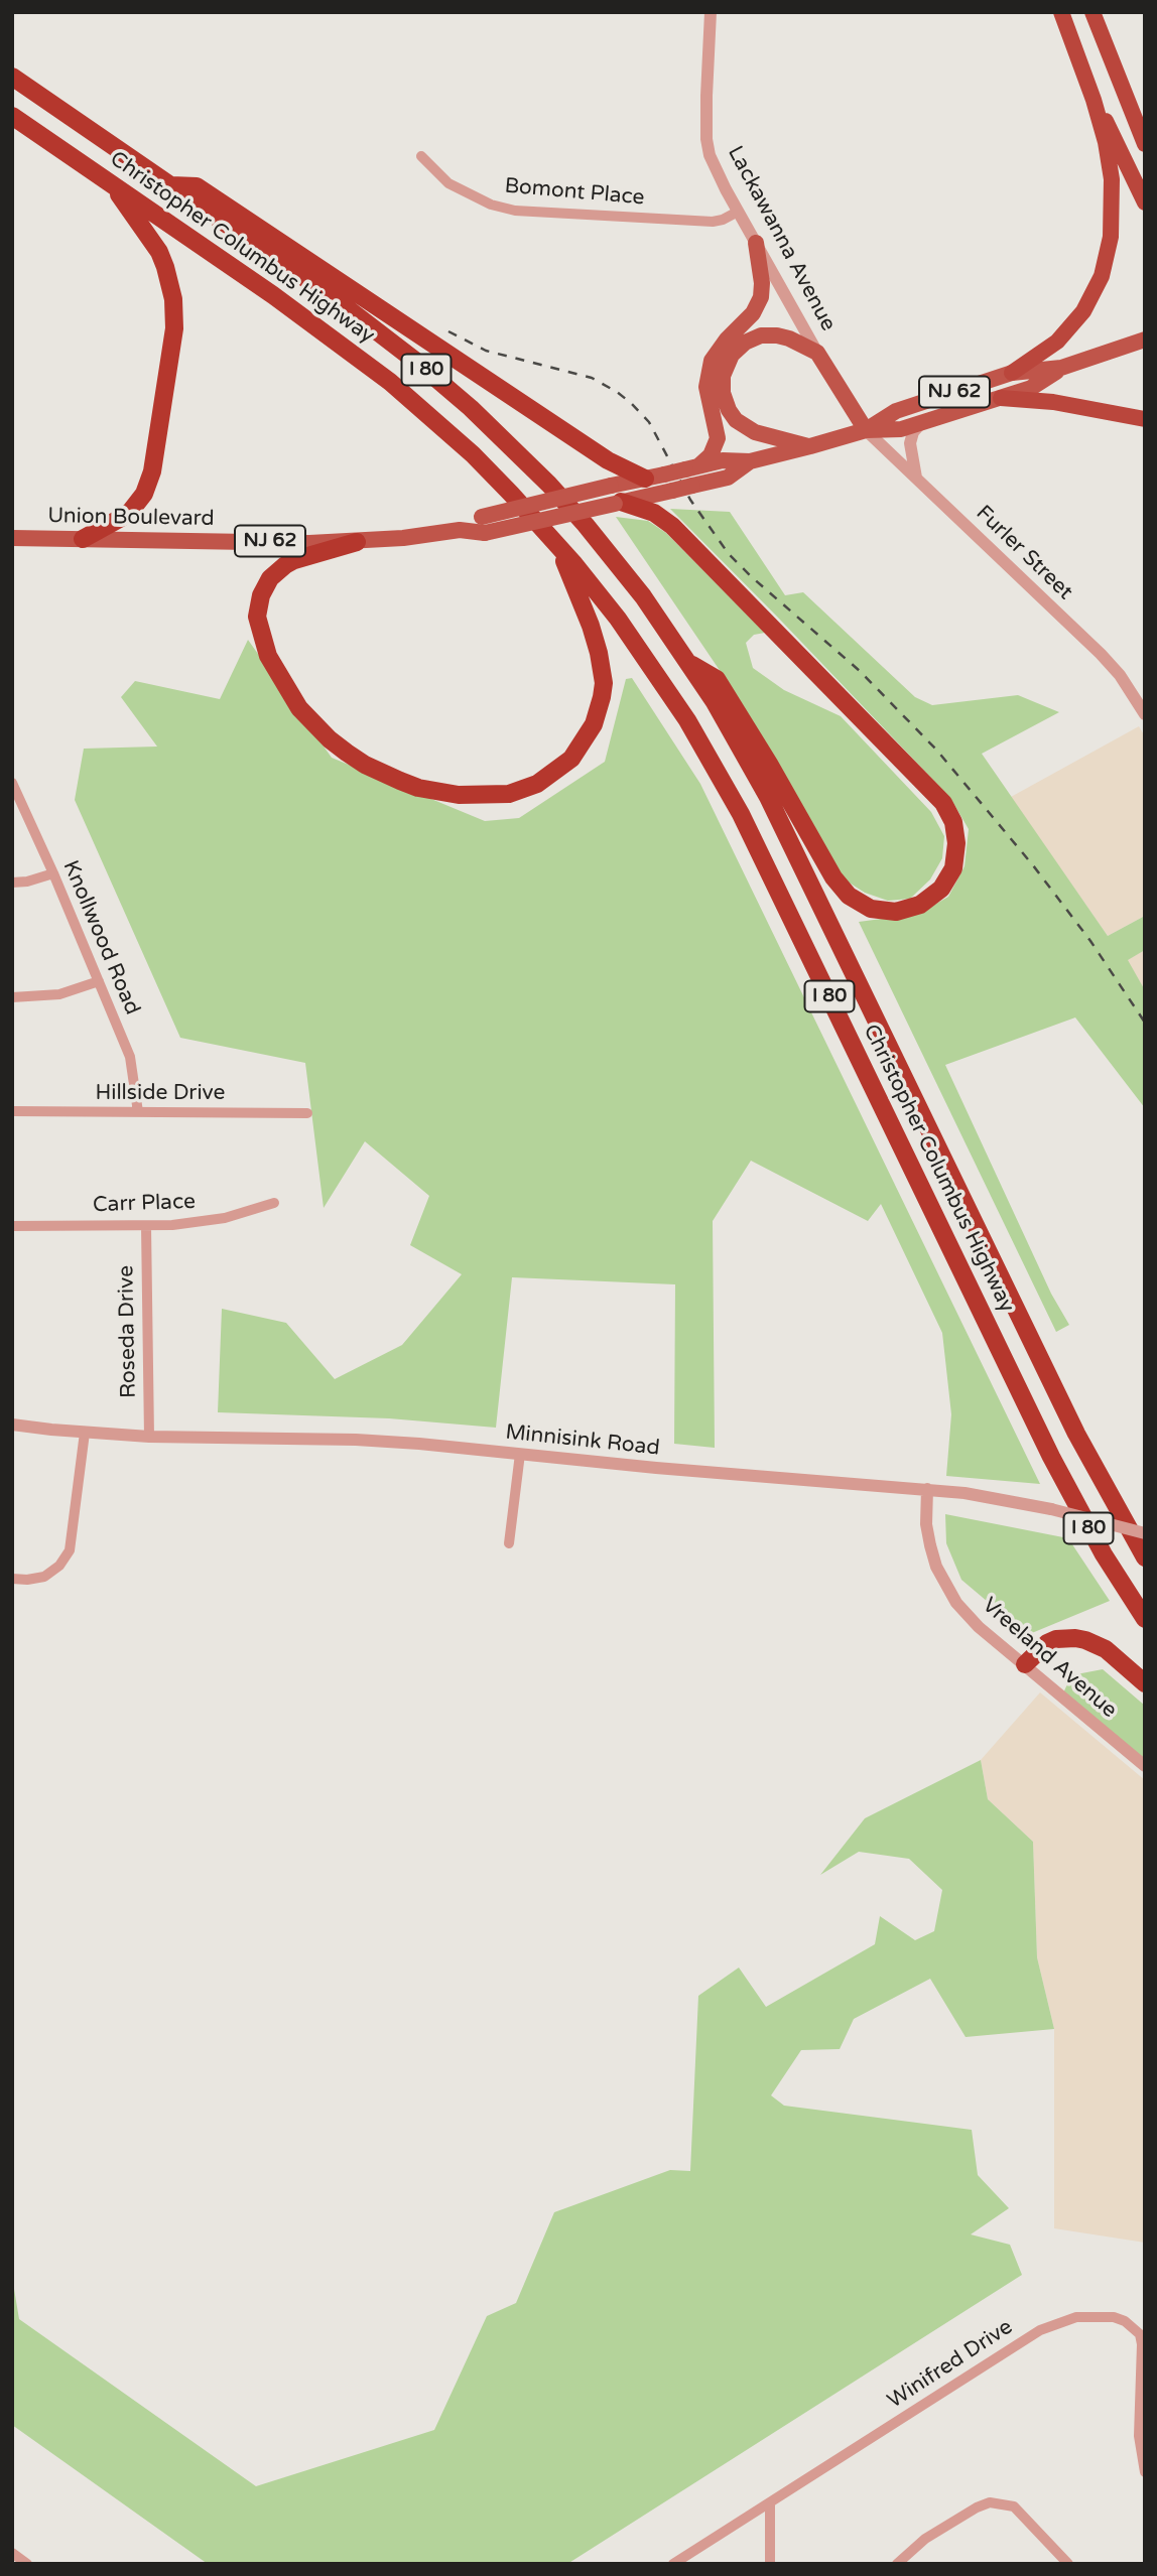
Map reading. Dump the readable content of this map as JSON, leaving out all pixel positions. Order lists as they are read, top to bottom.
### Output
{
  "streets": {
    "highway": ["Christopher Columbus Highway", "I 80"],
    "main road": ["Lackawanna Avenue", "NJ 62", "Union Boulevard"],
    "street": [
      "Bomont Place",
      "Furler Street",
      "Knollwood Road",
      "Hillside Drive",
      "Carr Place",
      "Roseda Drive",
      "Minnisink Road",
      "Vreeland Avenue",
      "Winifred Drive"
    ]
  },
  "crossings": [
    ["Bomont Place", "Lackawanna Avenue"],
    ["Lackawanna Avenue", "Union Boulevard"],
    ["Lackawanna Avenue", "Furler Street"],
    ["Union Boulevard", "Furler Street"],
    ["Knollwood Road", "Hillside Drive"],
    ["Carr Place", "Roseda Drive"],
    ["Roseda Drive", "Minnisink Road"],
    ["Minnisink Road", "Vreeland Avenue"]
  ]
}
